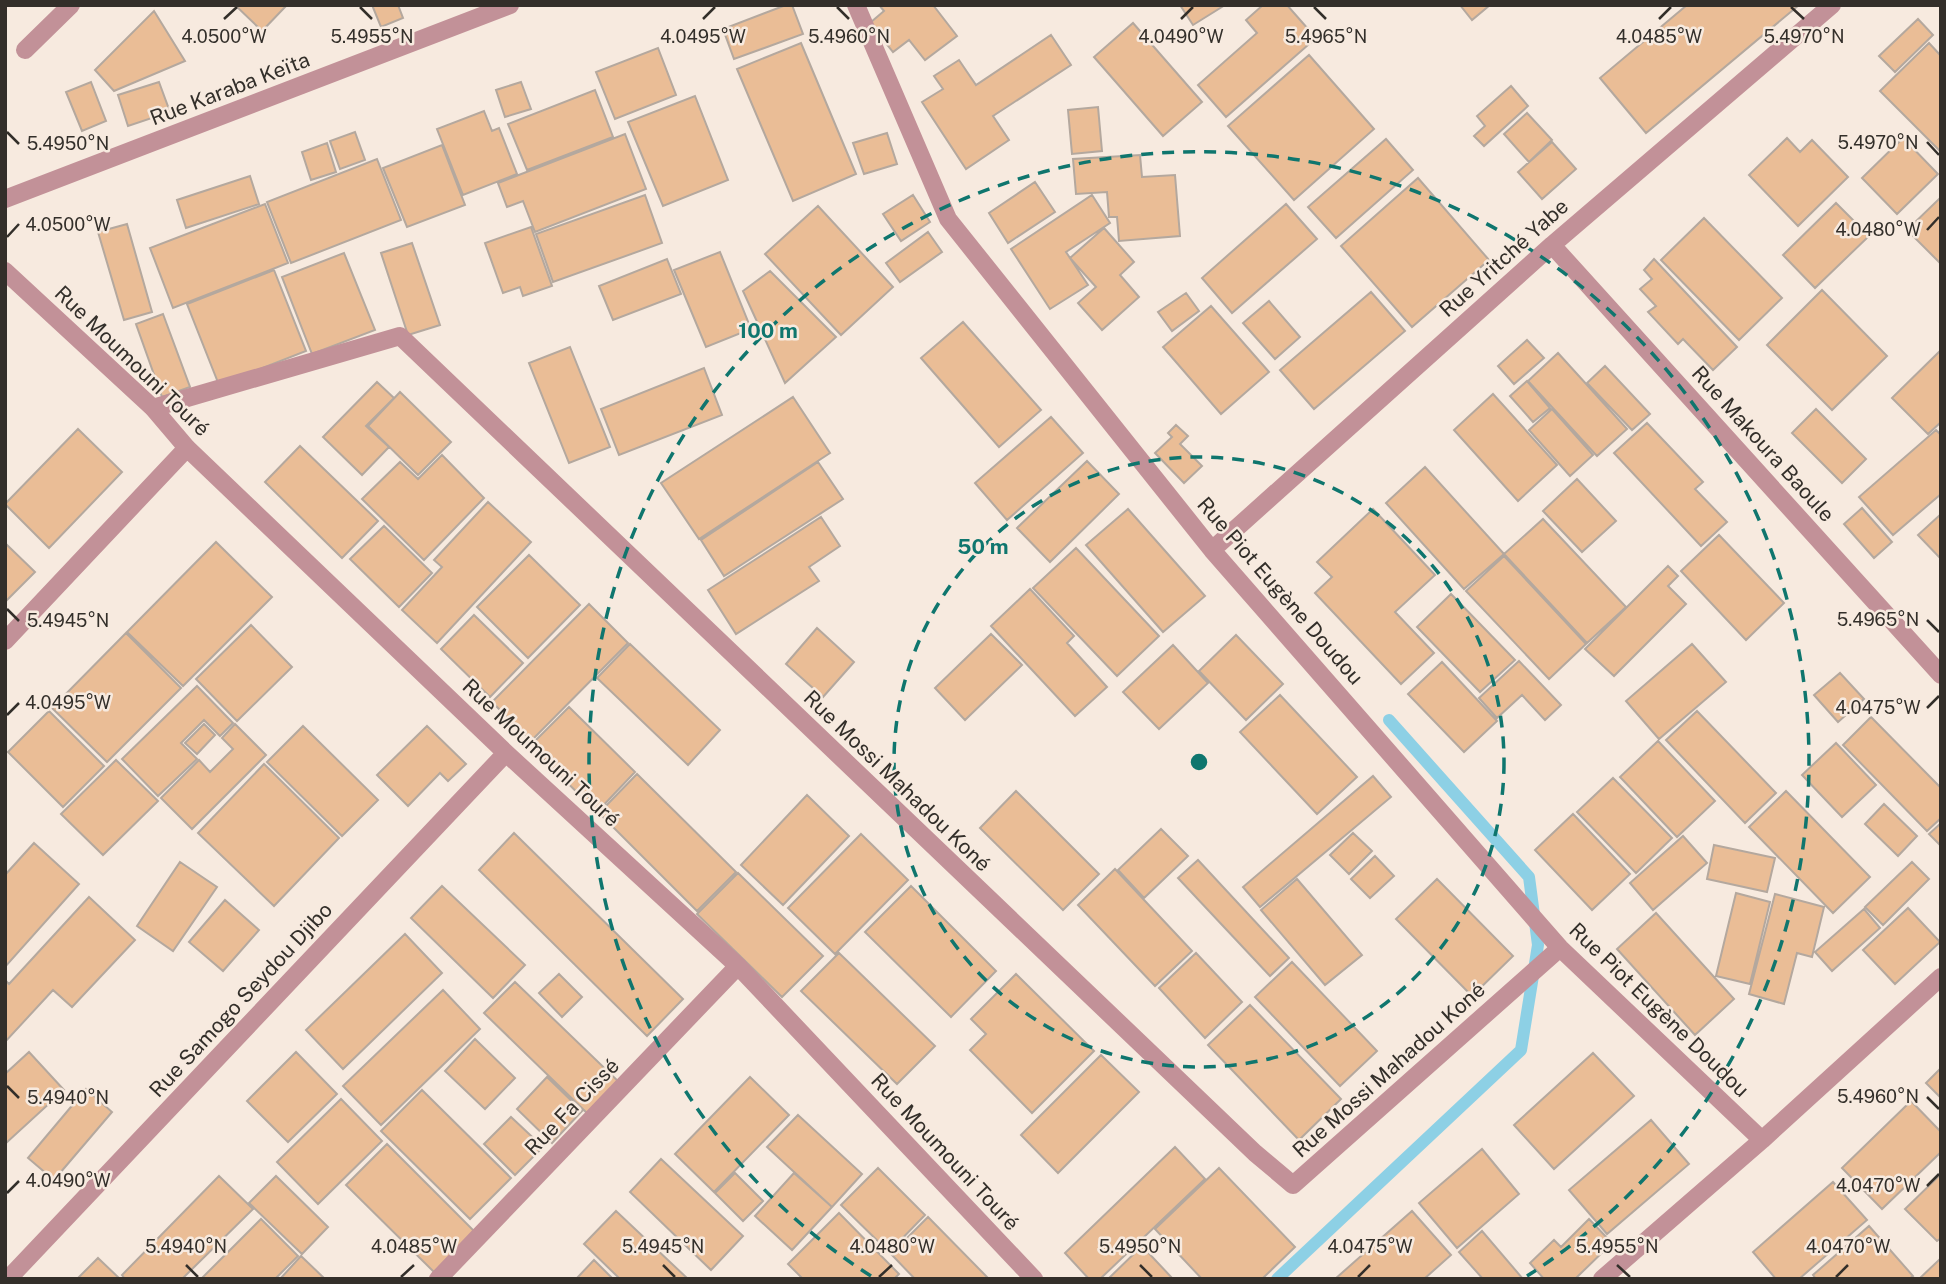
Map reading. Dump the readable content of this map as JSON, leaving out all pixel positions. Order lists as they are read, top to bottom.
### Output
{
  "streets": {
    "street": [
      "Rue Karaba Keïta",
      "Rue Yritché Yabe",
      "Rue Moumouni Touré",
      "Rue Makoura Baoule",
      "Rue Piot Eugène Doudou",
      "Rue Mossi Mahadou Koné",
      "Rue Samogo Seydou Djibo",
      "Rue Fa Cissé"
    ]
  },
  "crossings": [
    ["Rue Yritché Yabe", "Rue Makoura Baoule"],
    ["Rue Yritché Yabe", "Rue Piot Eugène Doudou"],
    ["Rue Moumouni Touré", "Rue Mossi Mahadou Koné"],
    ["Rue Moumouni Touré", "Rue Samogo Seydou Djibo"],
    ["Rue Moumouni Touré", "Rue Fa Cissé"],
    ["Rue Piot Eugène Doudou", "Rue Mossi Mahadou Koné"]
  ],
  "coordinates": [
    "4.0500°W",
    "5.4955°N",
    "4.0495°W",
    "5.4960°N",
    "4.0490°W",
    "5.4965°N",
    "4.0485°W",
    "5.4970°N",
    "5.4950°N",
    "4.0480°W",
    "5.4945°N",
    "4.0475°W",
    "5.4940°N",
    "4.0470°W"
  ],
  "rings": ["100 m", "50 m"]
}
